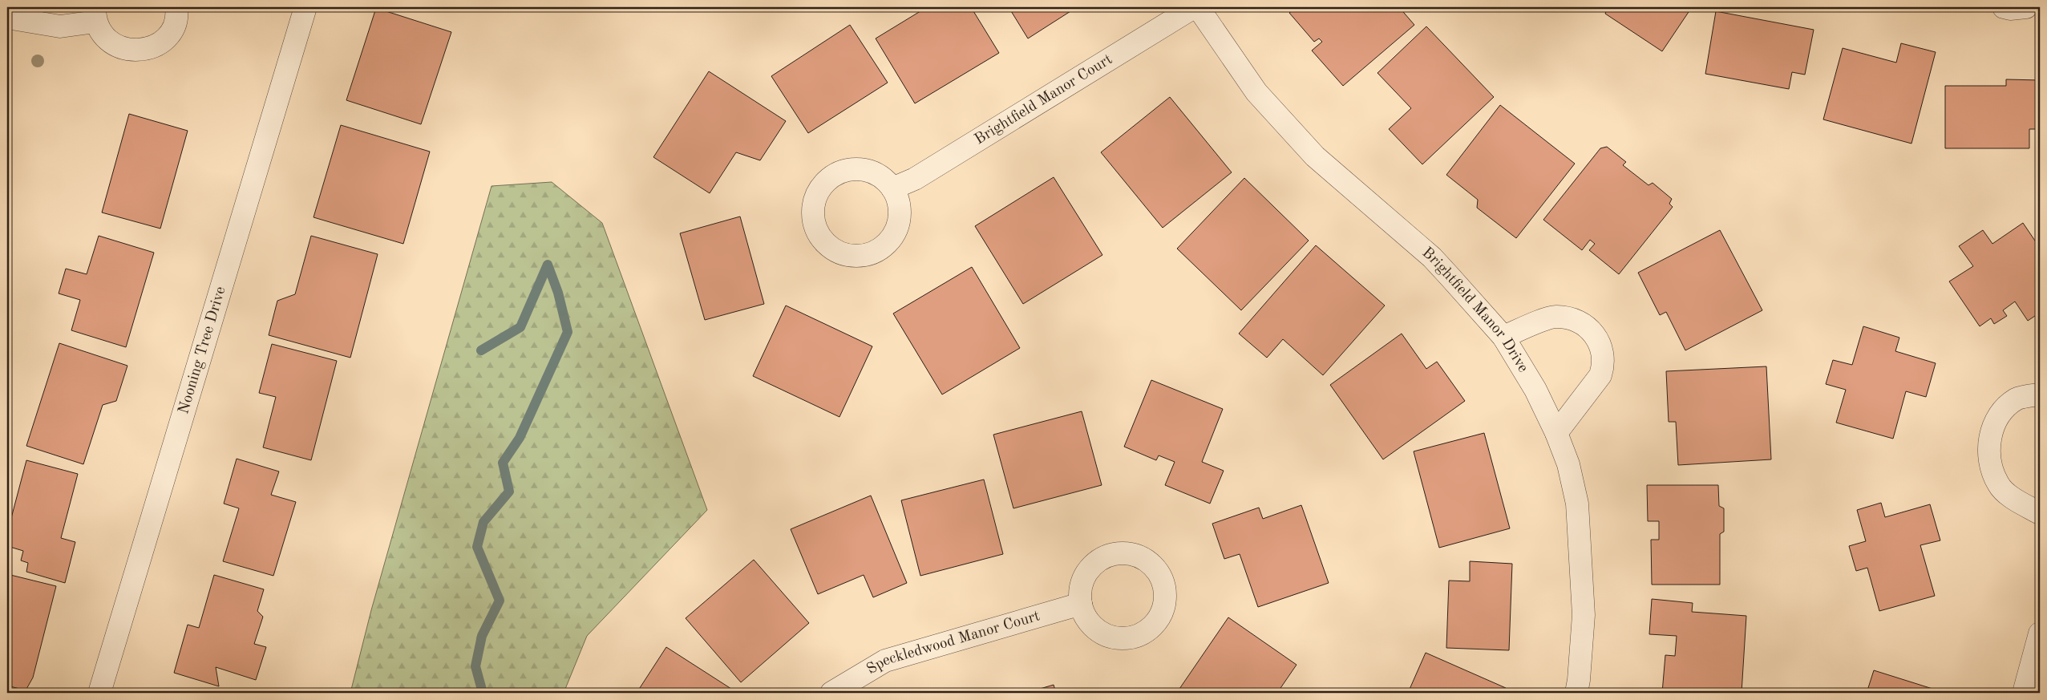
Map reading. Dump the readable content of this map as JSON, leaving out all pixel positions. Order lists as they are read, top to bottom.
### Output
{
  "streets": {
    "street": [
      "Brightfield Manor Court",
      "Brightfield Manor Drive",
      "Nooning Tree Drive",
      "Speckledwood Manor Court"
    ]
  }
}
